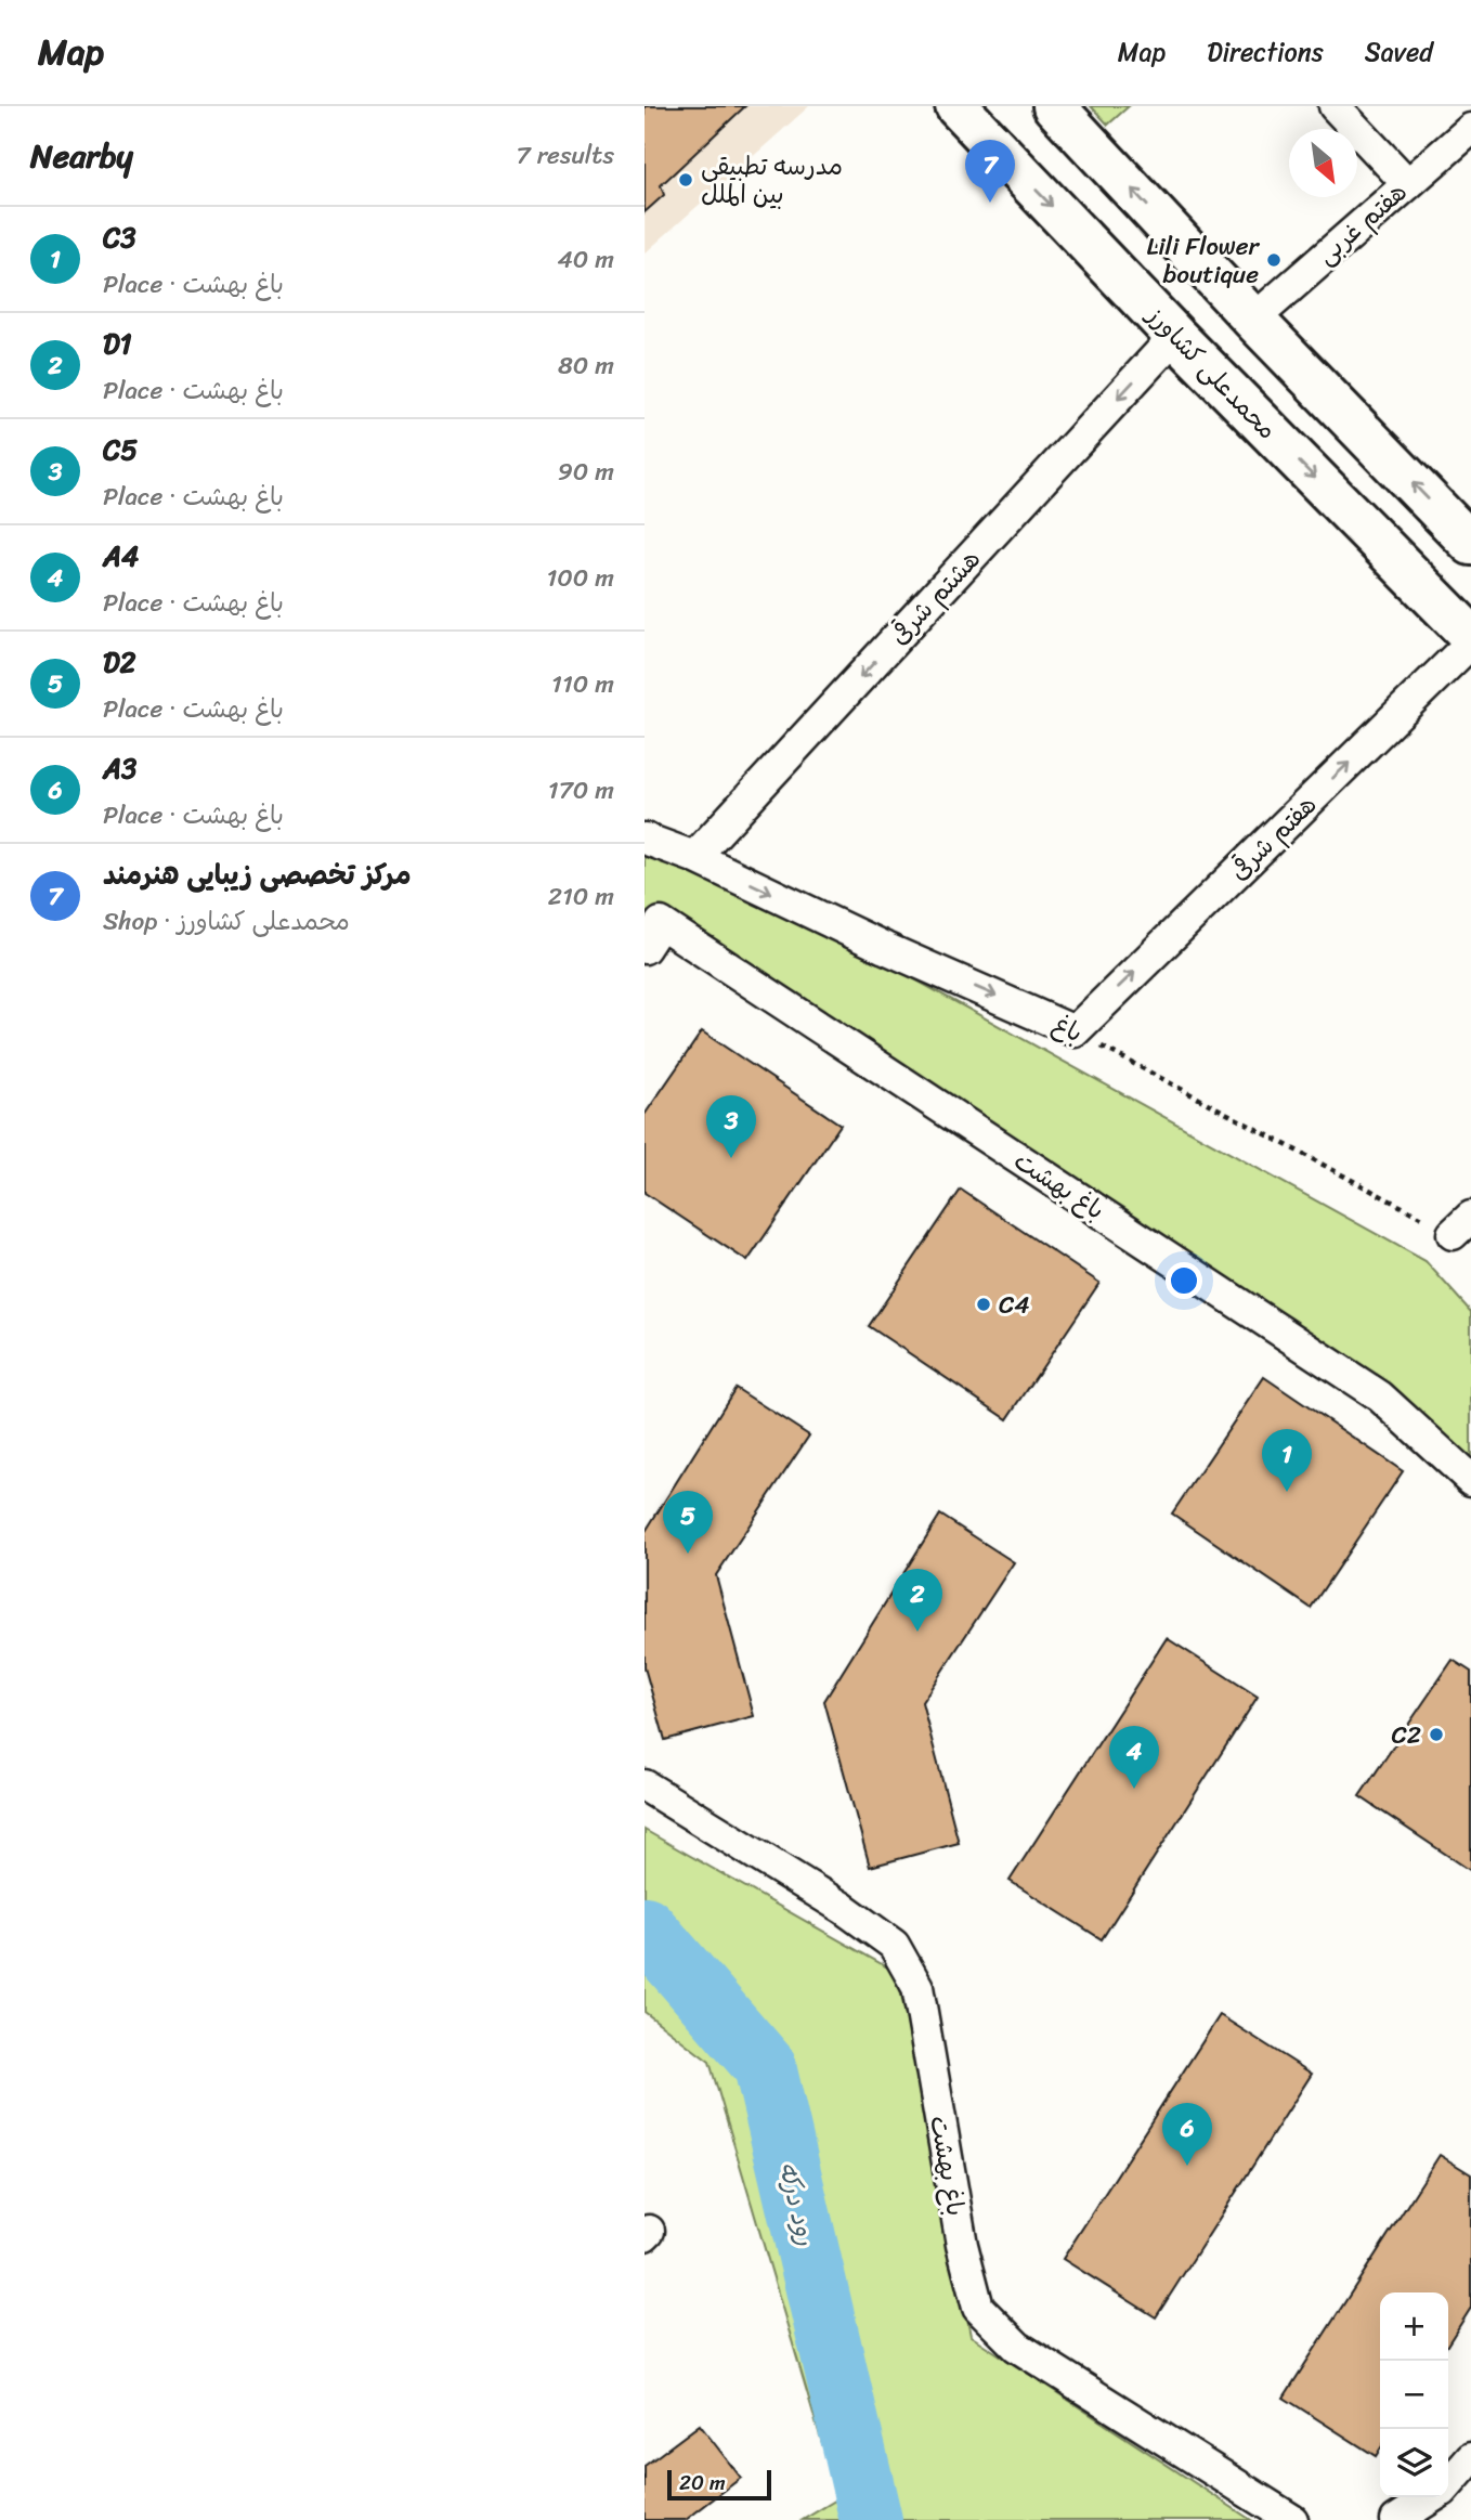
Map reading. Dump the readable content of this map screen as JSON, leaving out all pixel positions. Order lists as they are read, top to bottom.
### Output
{
  "streets": {
    "main road": ["محمدعلی کشاورز"],
    "street": [
      "هفتم غربی",
      "هشتم شرقی",
      "هفتم شرقی",
      "باغ",
      "باغ بهشت"
    ]
  },
  "crossings": [
    ["محمدعلی کشاورز", "هشتم شرقی"],
    ["هشتم شرقی", "باغ"],
    ["هفتم شرقی", "باغ"]
  ],
  "one_way": ["هشتم شرقی", "هفتم شرقی", "باغ"],
  "water": ["رود درکه"],
  "places": [
    "مدرسه تطبیقی بین الملل",
    "Lili Flower boutique",
    "C4",
    "C2"
  ],
  "scale_bar": "20 m",
  "north": "bottom right",
  "page": {
    "header": "Map",
    "nav": ["Map", "Directions", "Saved"],
    "heading": ["Nearby", "7 results"],
    "pins": [
      "7",
      "3",
      "1",
      "5",
      "2",
      "4",
      "6"
    ],
    "list": [
      {
        "mark": "1",
        "name": "C3",
        "note": "Place · باغ بهشت",
        "value": "40 m"
      },
      {
        "mark": "2",
        "name": "D1",
        "note": "Place · باغ بهشت",
        "value": "80 m"
      },
      {
        "mark": "3",
        "name": "C5",
        "note": "Place · باغ بهشت",
        "value": "90 m"
      },
      {
        "mark": "4",
        "name": "A4",
        "note": "Place · باغ بهشت",
        "value": "100 m"
      },
      {
        "mark": "5",
        "name": "D2",
        "note": "Place · باغ بهشت",
        "value": "110 m"
      },
      {
        "mark": "6",
        "name": "A3",
        "note": "Place · باغ بهشت",
        "value": "170 m"
      },
      {
        "mark": "7",
        "name": "مرکز تخصصی زیبایی هنرمند",
        "note": "Shop · محمدعلی کشاورز",
        "value": "210 m"
      }
    ],
    "map_buttons": ["+", "−"],
    "scale": "20 m"
  }
}
